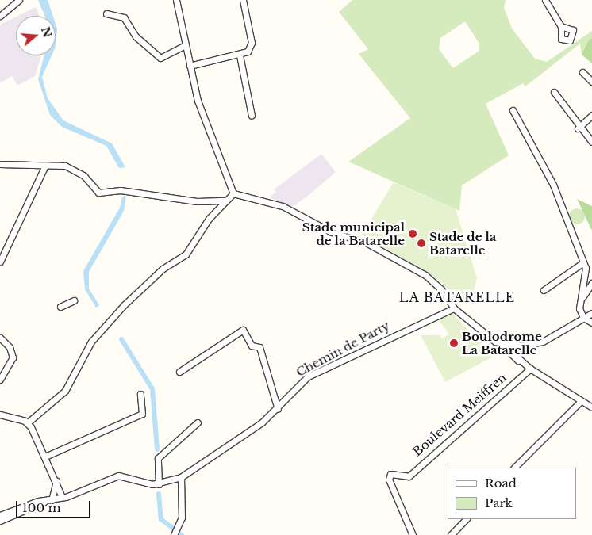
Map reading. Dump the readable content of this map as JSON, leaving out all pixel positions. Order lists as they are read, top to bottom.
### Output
{
  "streets": {
    "street": ["Chemin de Party", "Boulevard Meiffren"]
  },
  "districts": ["LA BATARELLE"],
  "places": ["Stade municipal de la Batarelle", "Stade de la Batarelle", "Boulodrome La Batarelle"],
  "legend": ["Road", "Park"],
  "scale_bar": "100 m",
  "north": "right"
}
